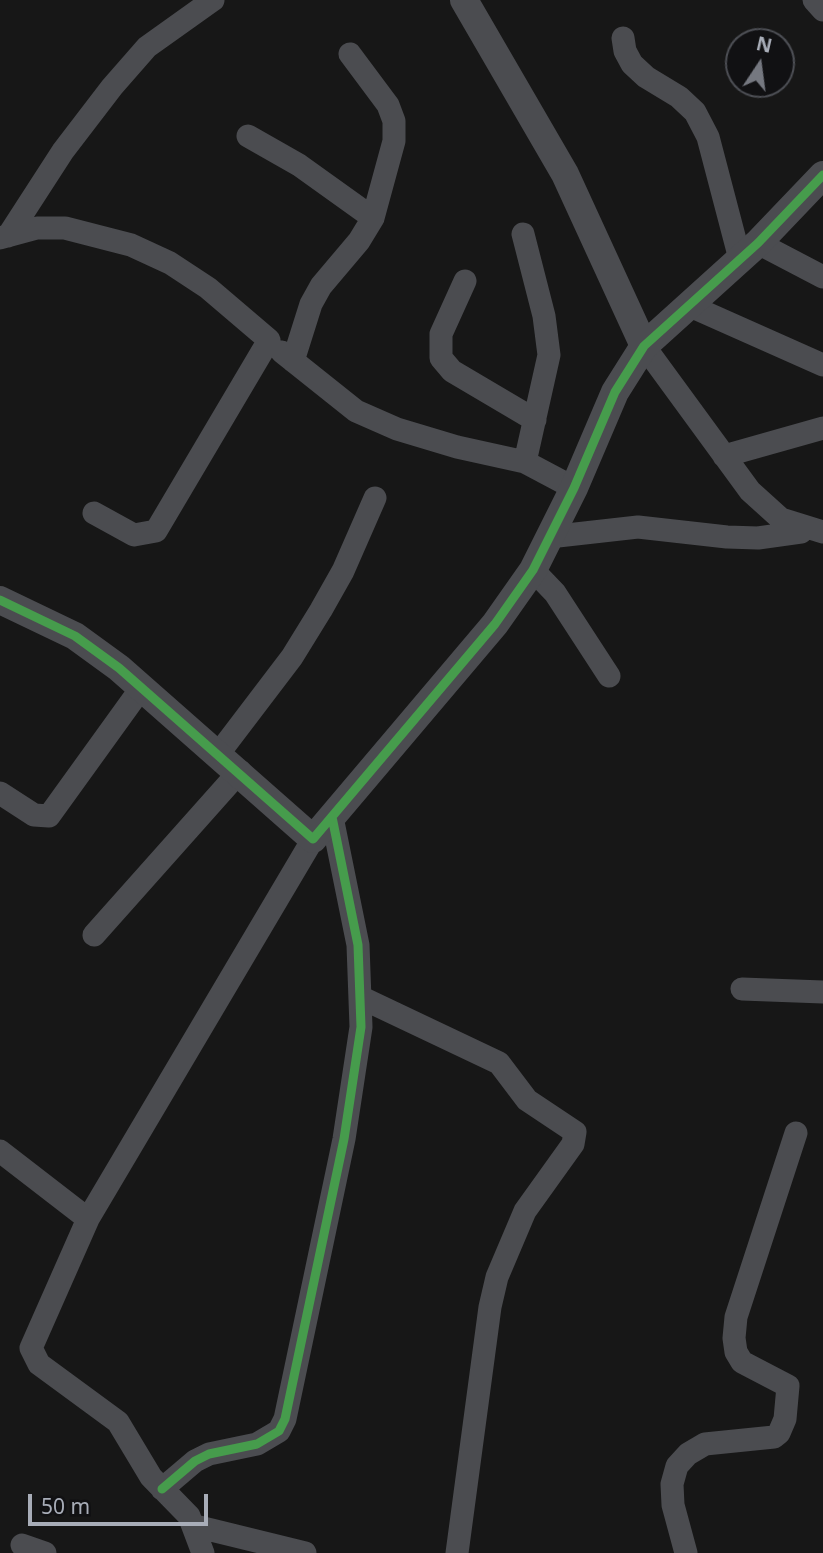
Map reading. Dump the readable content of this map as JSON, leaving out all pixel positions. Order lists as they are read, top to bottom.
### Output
{
  "scale_bar": "50 m",
  "north": "top"
}
